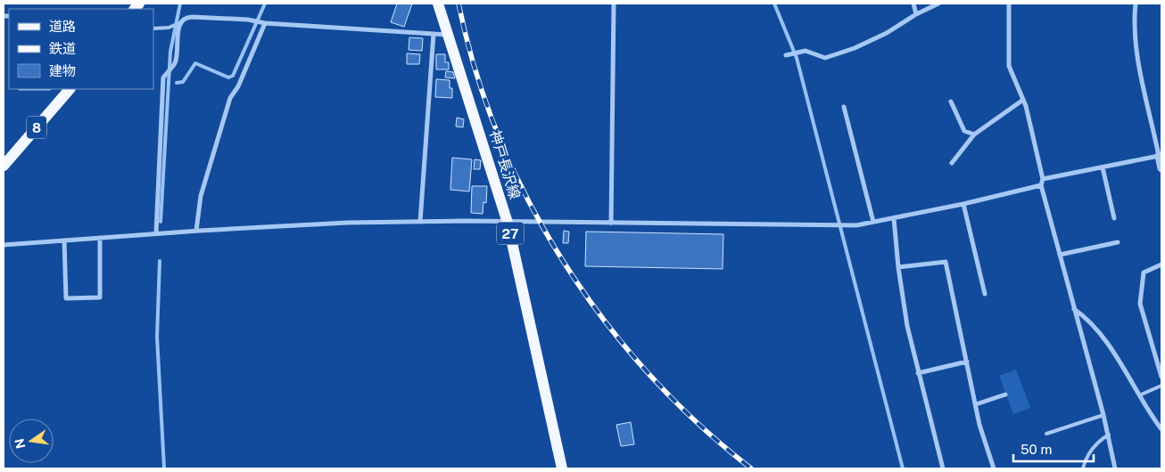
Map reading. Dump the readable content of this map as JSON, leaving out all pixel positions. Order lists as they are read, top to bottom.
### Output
{
  "streets": {
    "main road": ["8", "神戸長沢線", "27"]
  },
  "legend": ["道路", "鉄道", "建物"],
  "scale_bar": "50 m",
  "north": "left"
}
